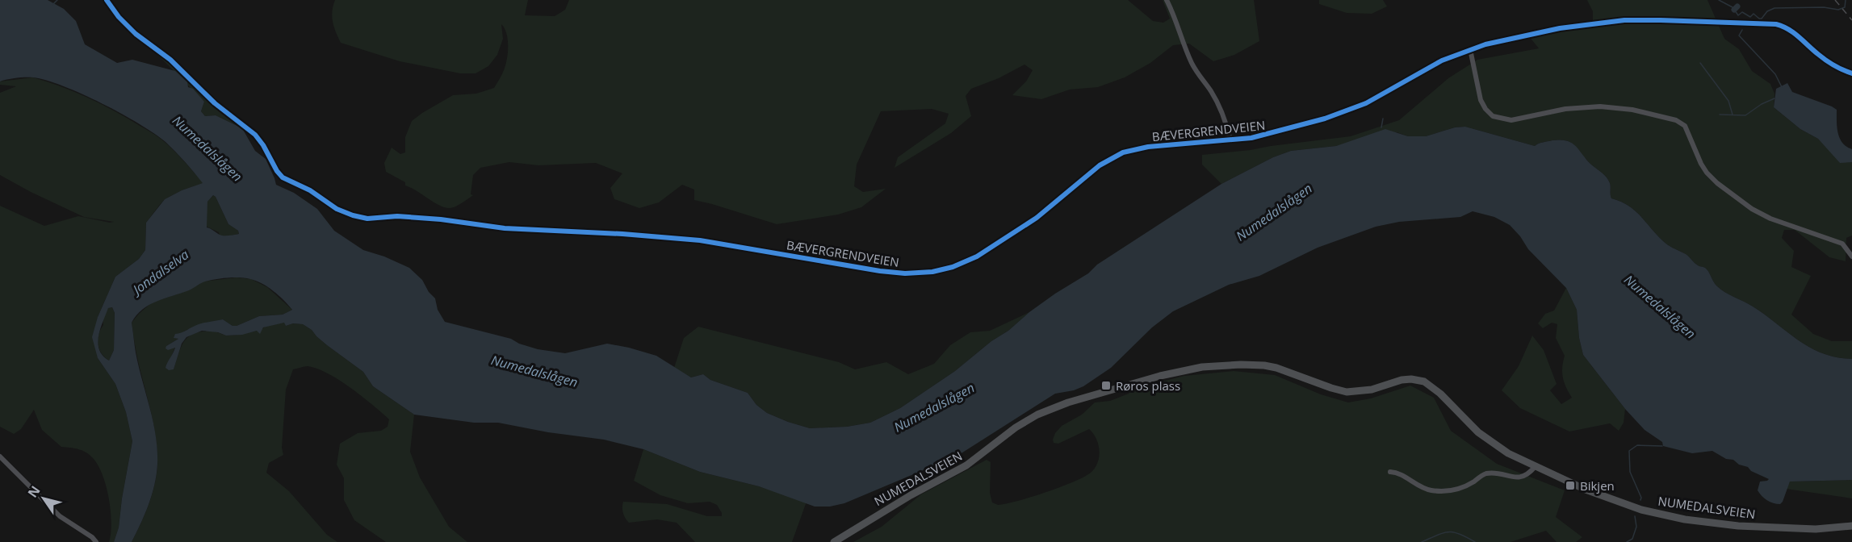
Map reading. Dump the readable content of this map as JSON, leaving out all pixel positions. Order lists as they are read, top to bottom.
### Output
{
  "streets": {
    "main road": ["BÆVERGRENDVEIEN", "NUMEDALSVEIEN"]
  },
  "water": ["Numedalslågen", "Jondalselva"],
  "places": {
    "transit": ["Røros plass", "Bikjen"]
  },
  "north": "top left"
}
